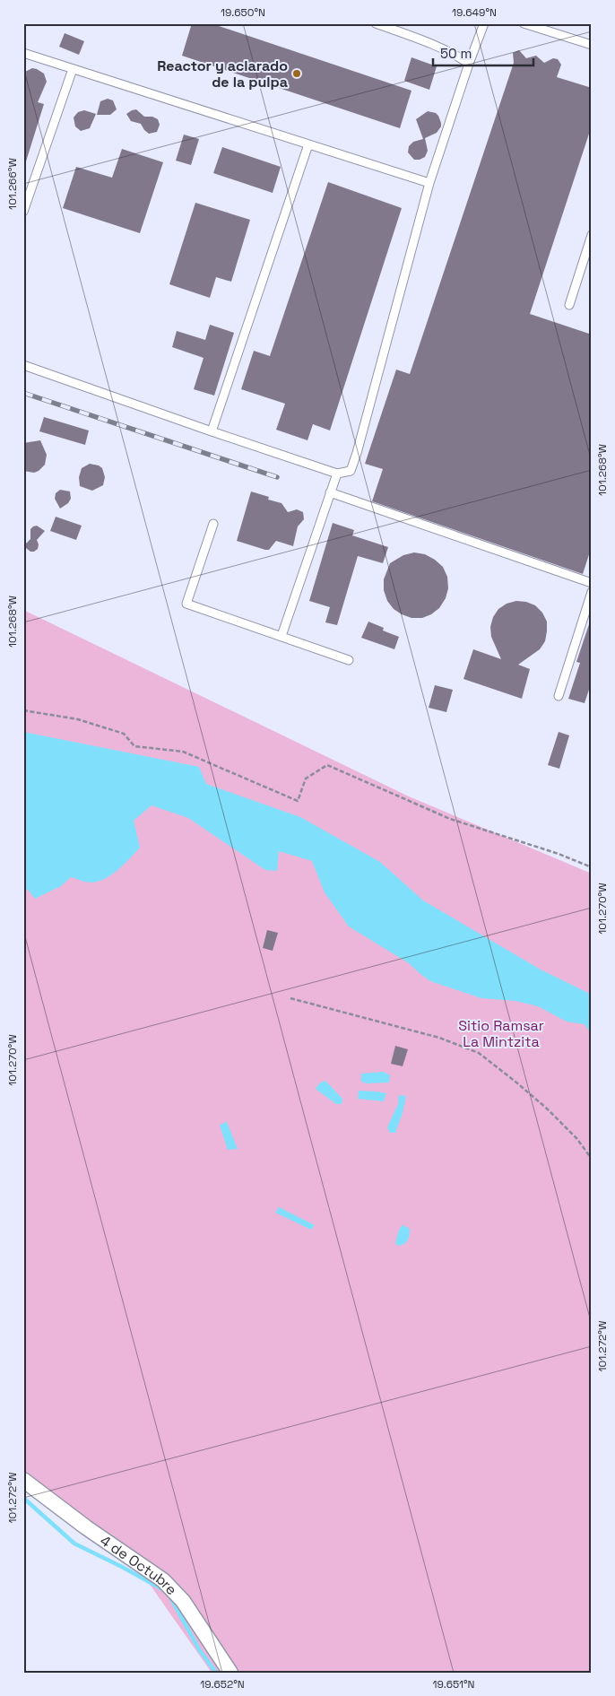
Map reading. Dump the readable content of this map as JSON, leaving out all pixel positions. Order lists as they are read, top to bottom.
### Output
{
  "streets": {
    "street": ["4 de Octubre"]
  },
  "parks": ["Sitio Ramsar La Mintzita"],
  "places": ["Reactor y aclarado de la pulpa"],
  "scale_bar": "50 m",
  "coordinates": [
    "19.650°N",
    "19.649°N",
    "101.266°W",
    "101.268°W",
    "101.270°W",
    "101.272°W",
    "19.652°N",
    "19.651°N"
  ]
}
